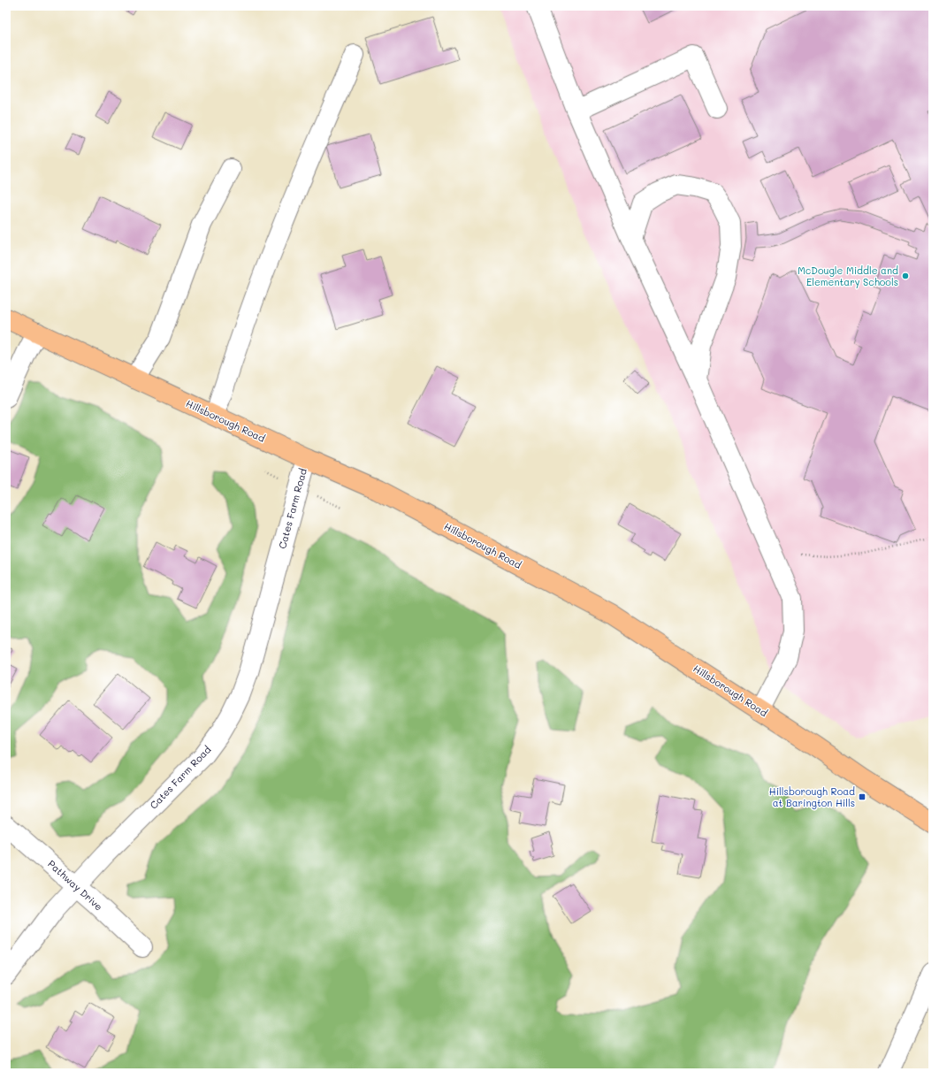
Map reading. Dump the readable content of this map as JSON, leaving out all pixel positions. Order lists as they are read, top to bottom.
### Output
{
  "streets": {
    "main road": ["Hillsborough Road"],
    "street": ["Cates Farm Road", "Pathway Drive"]
  },
  "crossings": [
    ["Hillsborough Road", "Cates Farm Road"],
    ["Cates Farm Road", "Pathway Drive"]
  ],
  "places": {
    "other": ["McDougle Middle and Elementary Schools"],
    "transit": ["Hillsborough Road at Barington Hills"]
  }
}
